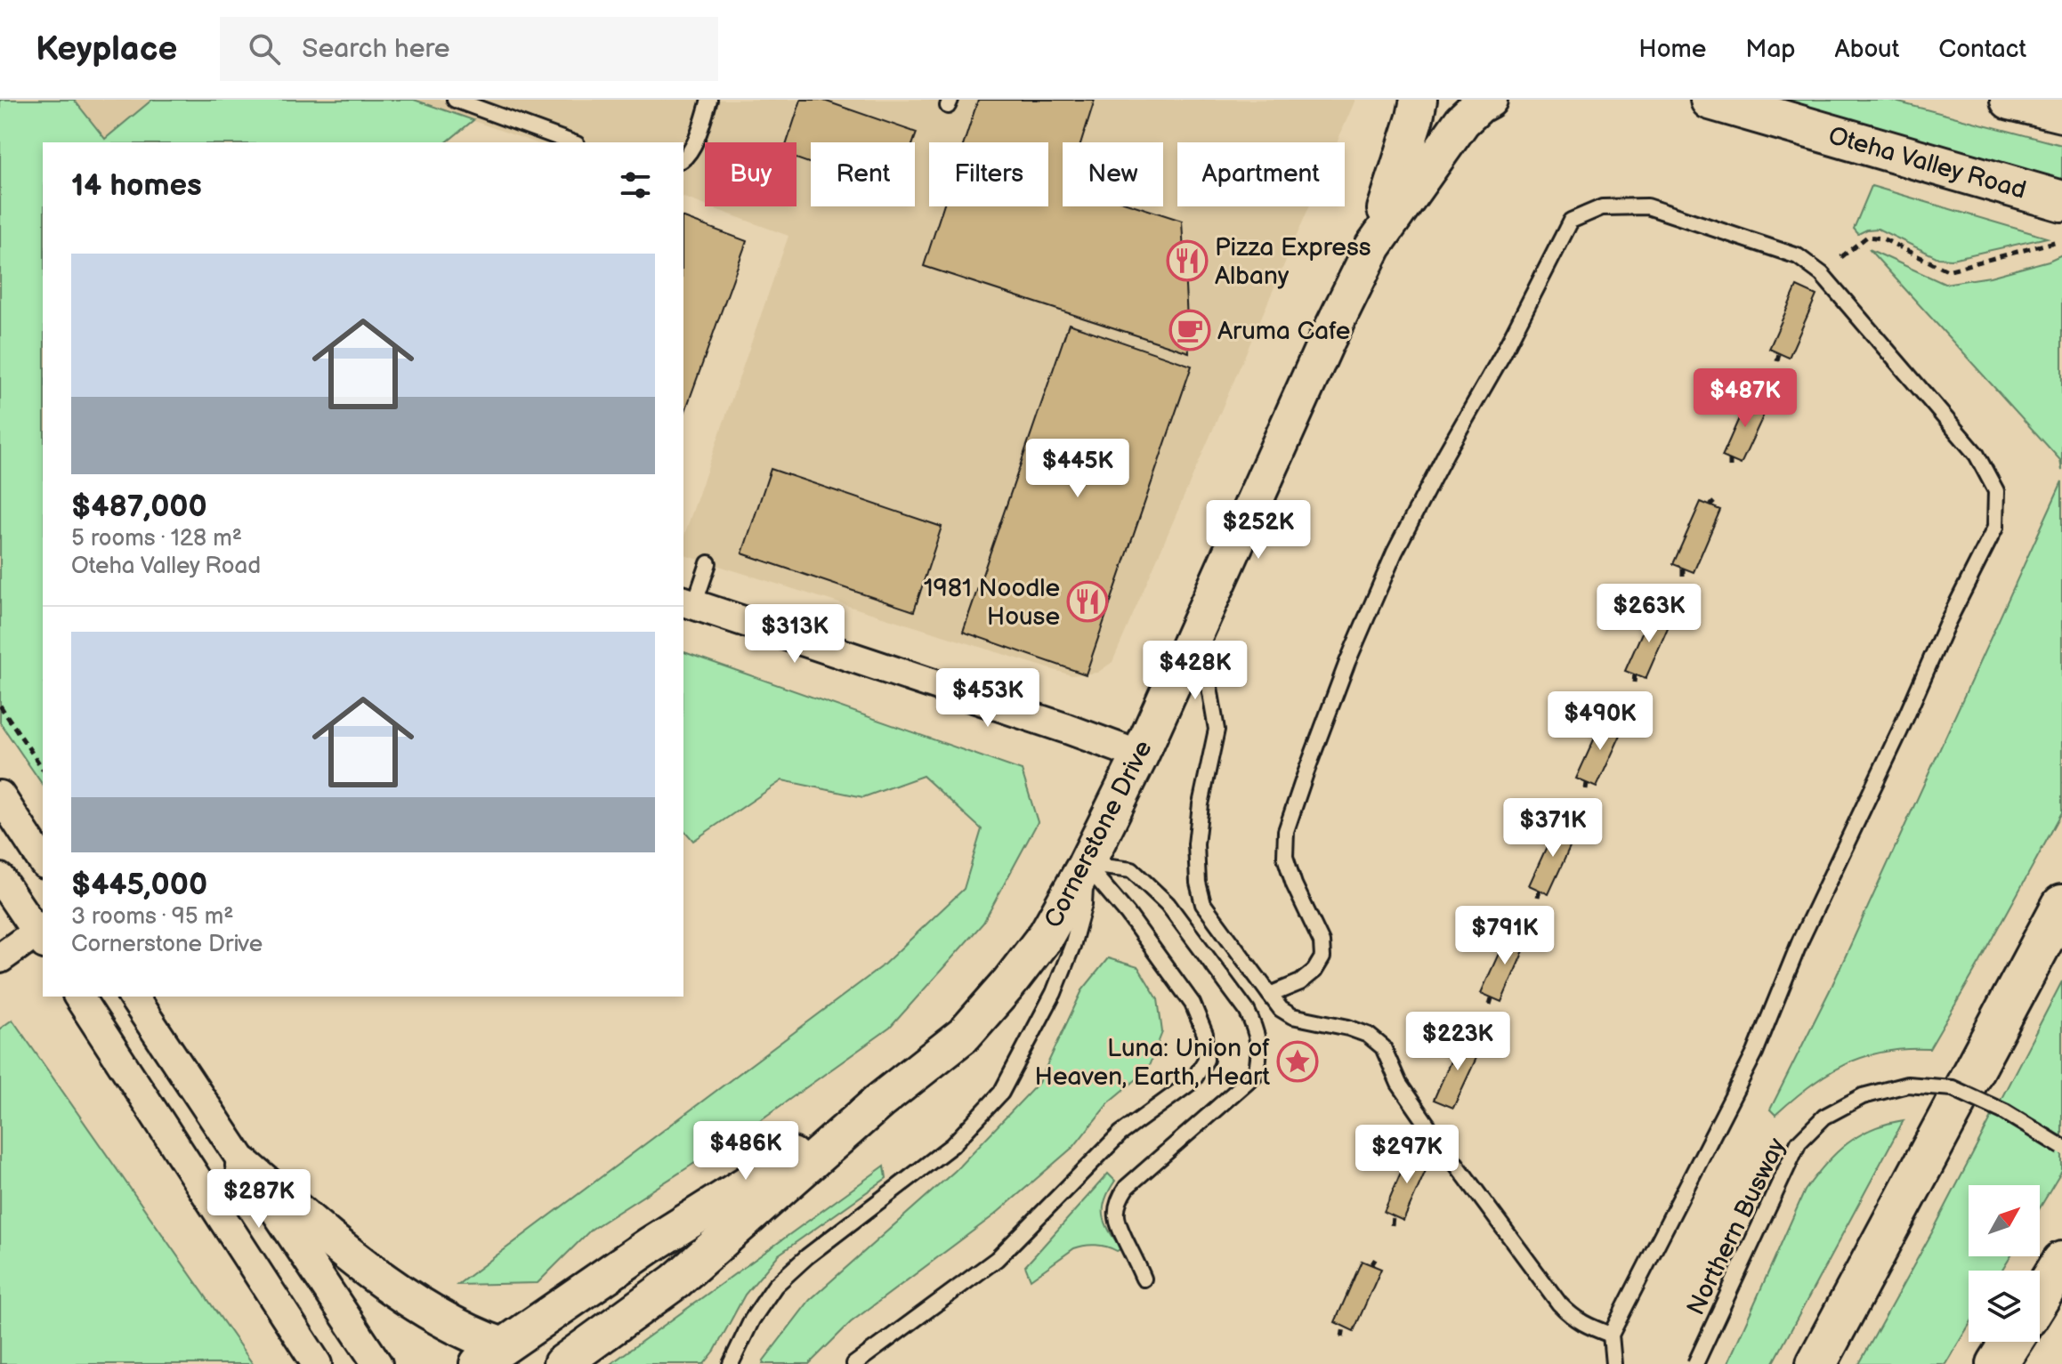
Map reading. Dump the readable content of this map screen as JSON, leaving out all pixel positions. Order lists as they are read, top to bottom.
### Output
{
  "streets": {
    "main road": ["Oteha Valley Road"],
    "street": ["Cornerstone Drive"],
    "lane": ["Northern Busway"]
  },
  "places": {
    "restaurant": ["Pizza Express Albany", "1981 Noodle House"],
    "cafe": ["Aruma Cafe"],
    "place": ["Luna: Union of Heaven, Earth, Heart"]
  },
  "north": "top right",
  "page": {
    "header": "Keyplace",
    "search": "Search here",
    "nav": [
      "Home",
      "Map",
      "About",
      "Contact"
    ],
    "chip": [
      "Buy",
      "Rent",
      "Filters",
      "New",
      "Apartment"
    ],
    "heading": "14 homes",
    "list": [
      {
        "name": "$487,000",
        "note": "5 rooms · 128 m² · Oteha Valley Road"
      },
      {
        "name": "$445,000",
        "note": "3 rooms · 95 m² · Cornerstone Drive"
      }
    ],
    "price": [
      "$487K",
      "$445K",
      "$252K",
      "$263K",
      "$313K",
      "$428K",
      "$453K",
      "$490K",
      "$371K",
      "$791K",
      "$223K",
      "$486K",
      "$297K",
      "$287K"
    ]
  }
}
